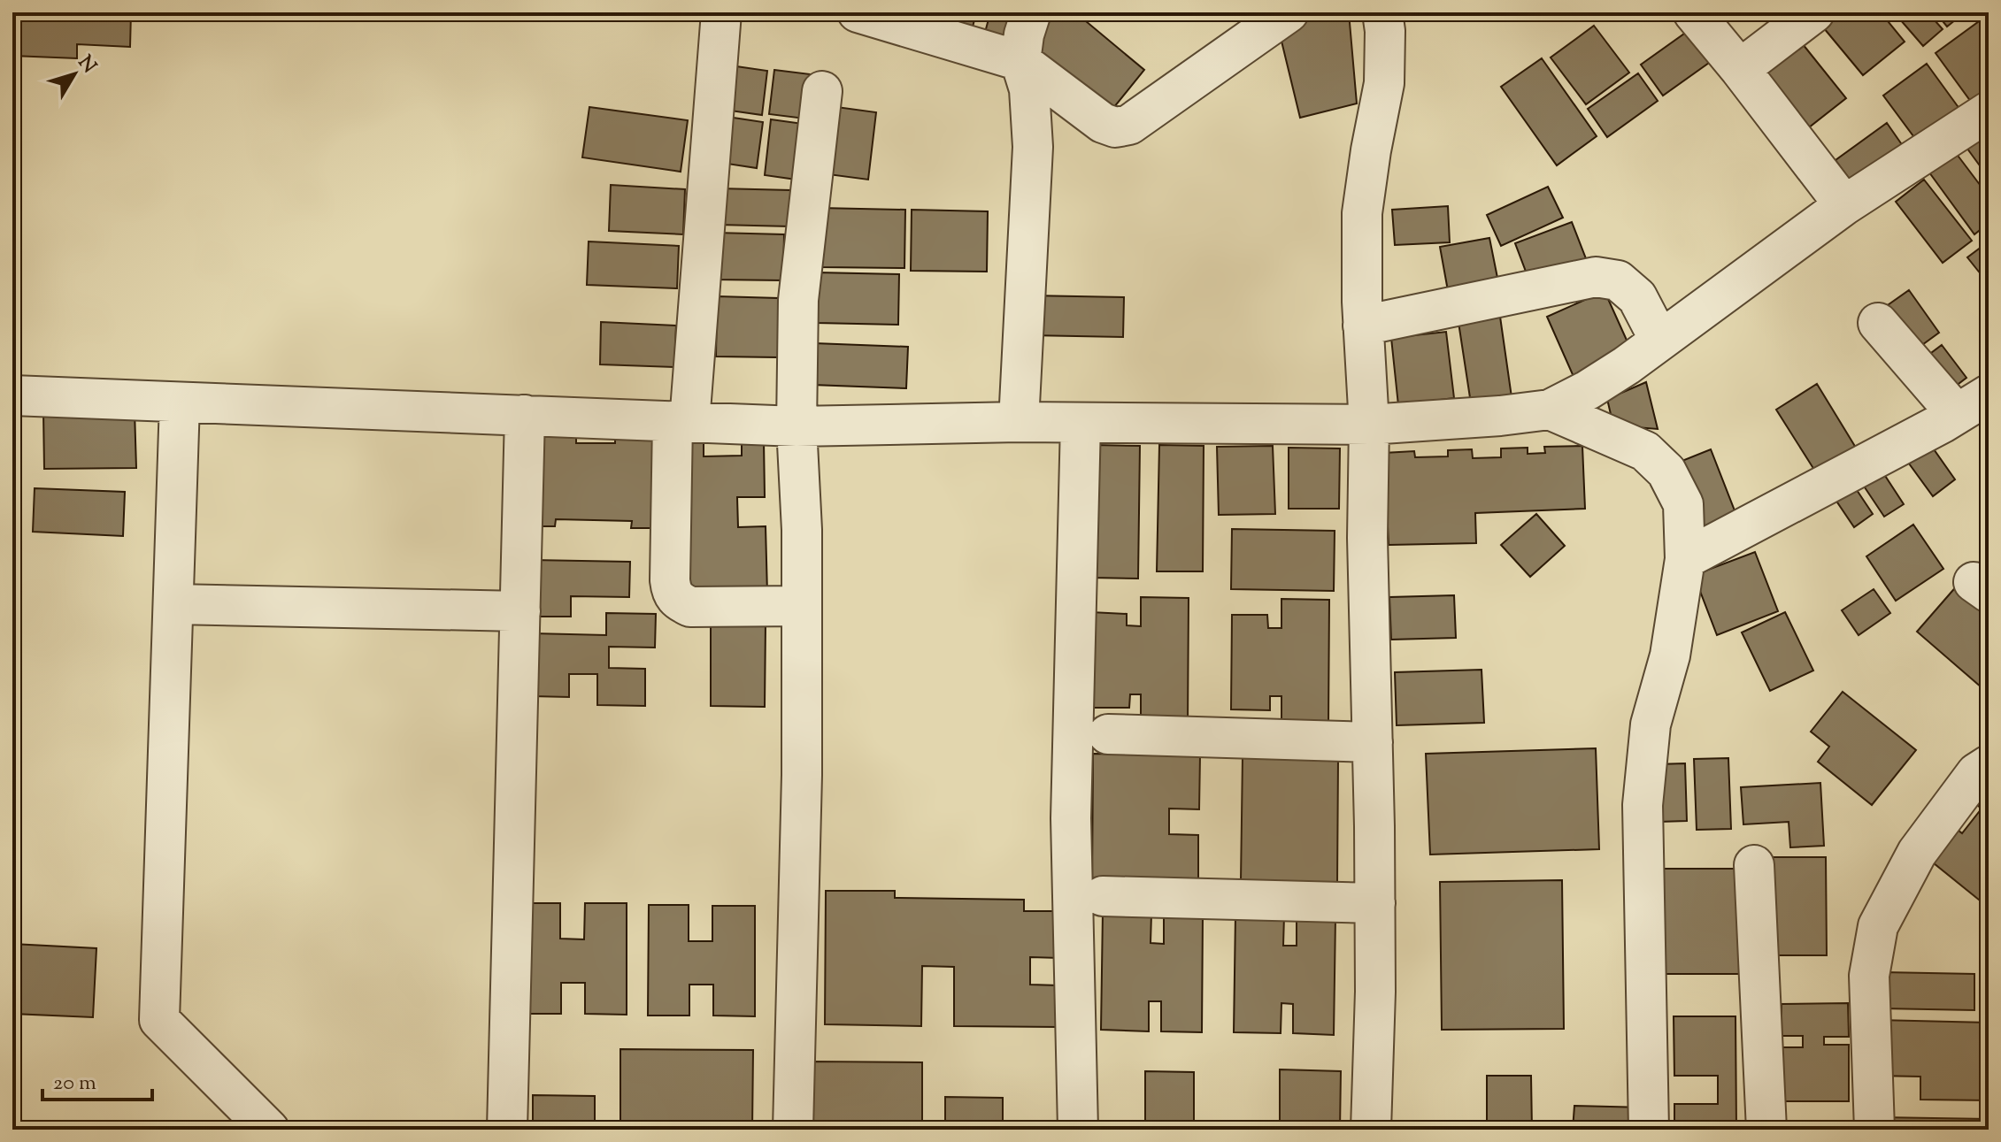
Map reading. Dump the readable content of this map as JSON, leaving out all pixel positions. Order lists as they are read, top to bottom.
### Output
{
  "scale_bar": "20 m",
  "north": "top right"
}
